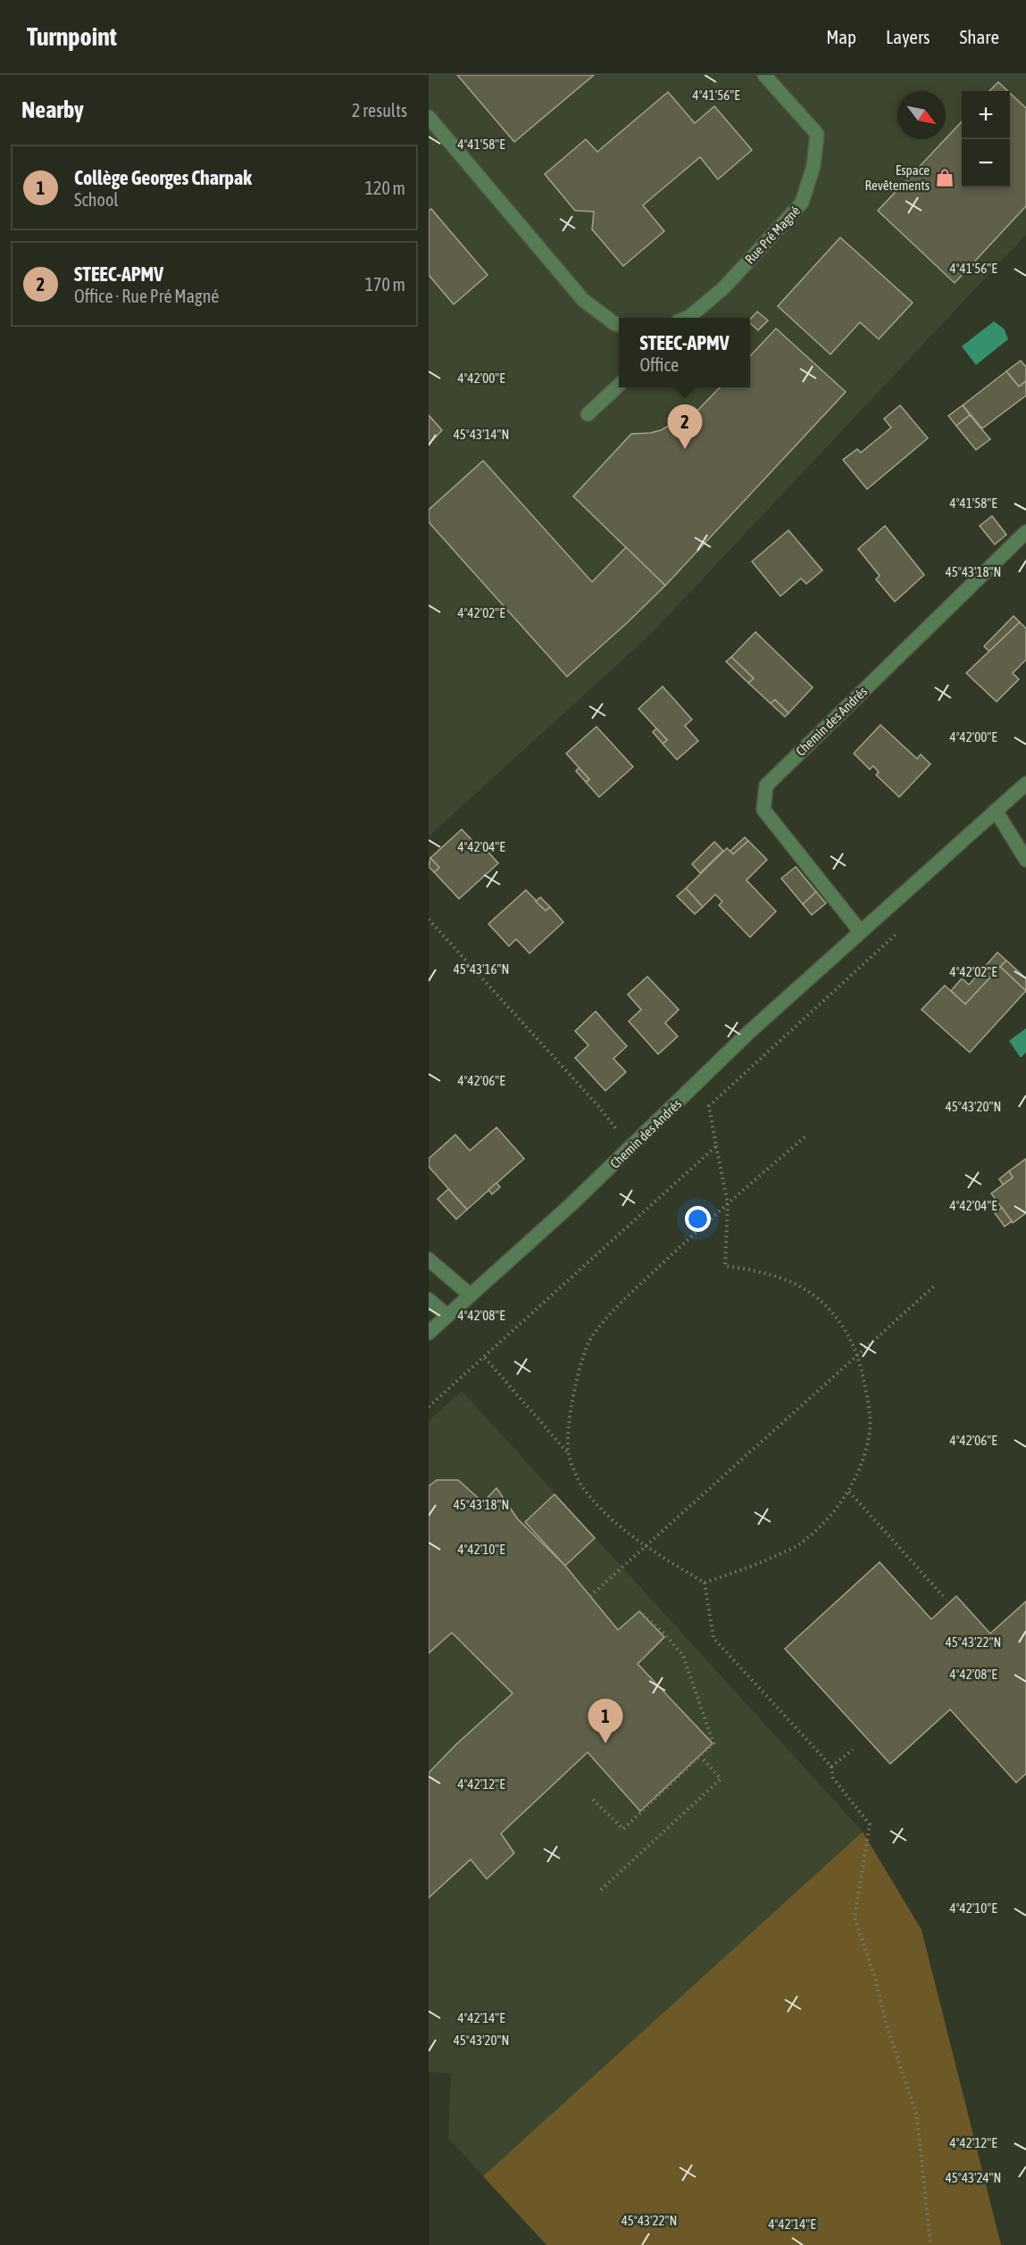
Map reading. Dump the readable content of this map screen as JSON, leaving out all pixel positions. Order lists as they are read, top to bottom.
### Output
{
  "streets": {
    "street": ["Rue Pré Magné", "Chemin des Andrés"]
  },
  "places": {
    "shop": ["Espace Revêtements"]
  },
  "north": "bottom right",
  "page": {
    "header": "Turnpoint",
    "nav": ["Map", "Layers", "Share"],
    "heading": ["Nearby", "2 results"],
    "map_buttons": ["+", "−"],
    "list": [
      {
        "mark": "1",
        "name": "Collège Georges Charpak",
        "note": "School",
        "value": "120 m"
      },
      {
        "mark": "2",
        "name": "STEEC-APMV",
        "note": "Office · Rue Pré Magné",
        "value": "170 m"
      }
    ],
    "popup": ["STEEC-APMV", "Office"],
    "pins": ["2", "1"]
  },
  "coordinates": [
    "4°41'56\"E",
    "4°41'58\"E",
    "4°42'00\"E",
    "45°43'14\"N",
    "45°43'18\"N",
    "4°42'02\"E",
    "4°42'04\"E",
    "45°43'16\"N",
    "4°42'06\"E",
    "45°43'20\"N",
    "4°42'08\"E",
    "4°42'10\"E",
    "45°43'22\"N",
    "4°42'12\"E",
    "4°42'14\"E",
    "45°43'24\"N"
  ]
}
